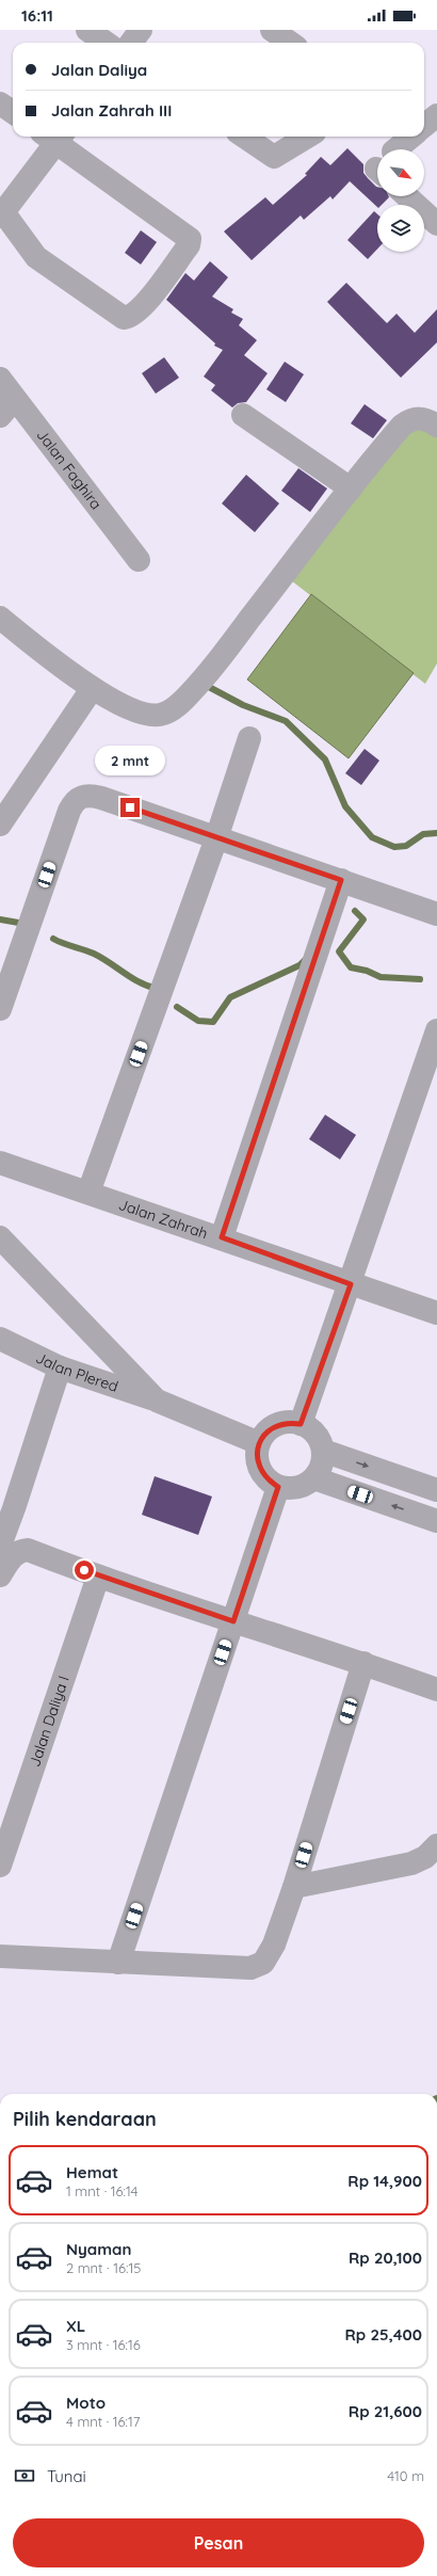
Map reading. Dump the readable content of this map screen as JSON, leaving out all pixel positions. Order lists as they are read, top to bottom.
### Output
{
  "streets": {
    "street": [
      "Jalan Faghira",
      "Jalan Zahrah",
      "Jalan Plered",
      "Jalan Daliya I"
    ]
  },
  "north": "bottom right",
  "page": {
    "status": "16:11",
    "banner": ["Jalan Daliya", "Jalan Zahrah III"],
    "bubble": "2 mnt",
    "heading": "Pilih kendaraan",
    "list": [
      {
        "name": "Hemat",
        "note": "1 mnt · 16:14",
        "value": "Rp 14,900"
      },
      {
        "name": "Nyaman",
        "note": "2 mnt · 16:15",
        "value": "Rp 20,100"
      },
      {
        "name": "XL",
        "note": "3 mnt · 16:16",
        "value": "Rp 25,400"
      },
      {
        "name": "Moto",
        "note": "4 mnt · 16:17",
        "value": "Rp 21,600"
      }
    ],
    "pay": ["Tunai", "410 m"],
    "buttons": "Pesan"
  }
}
